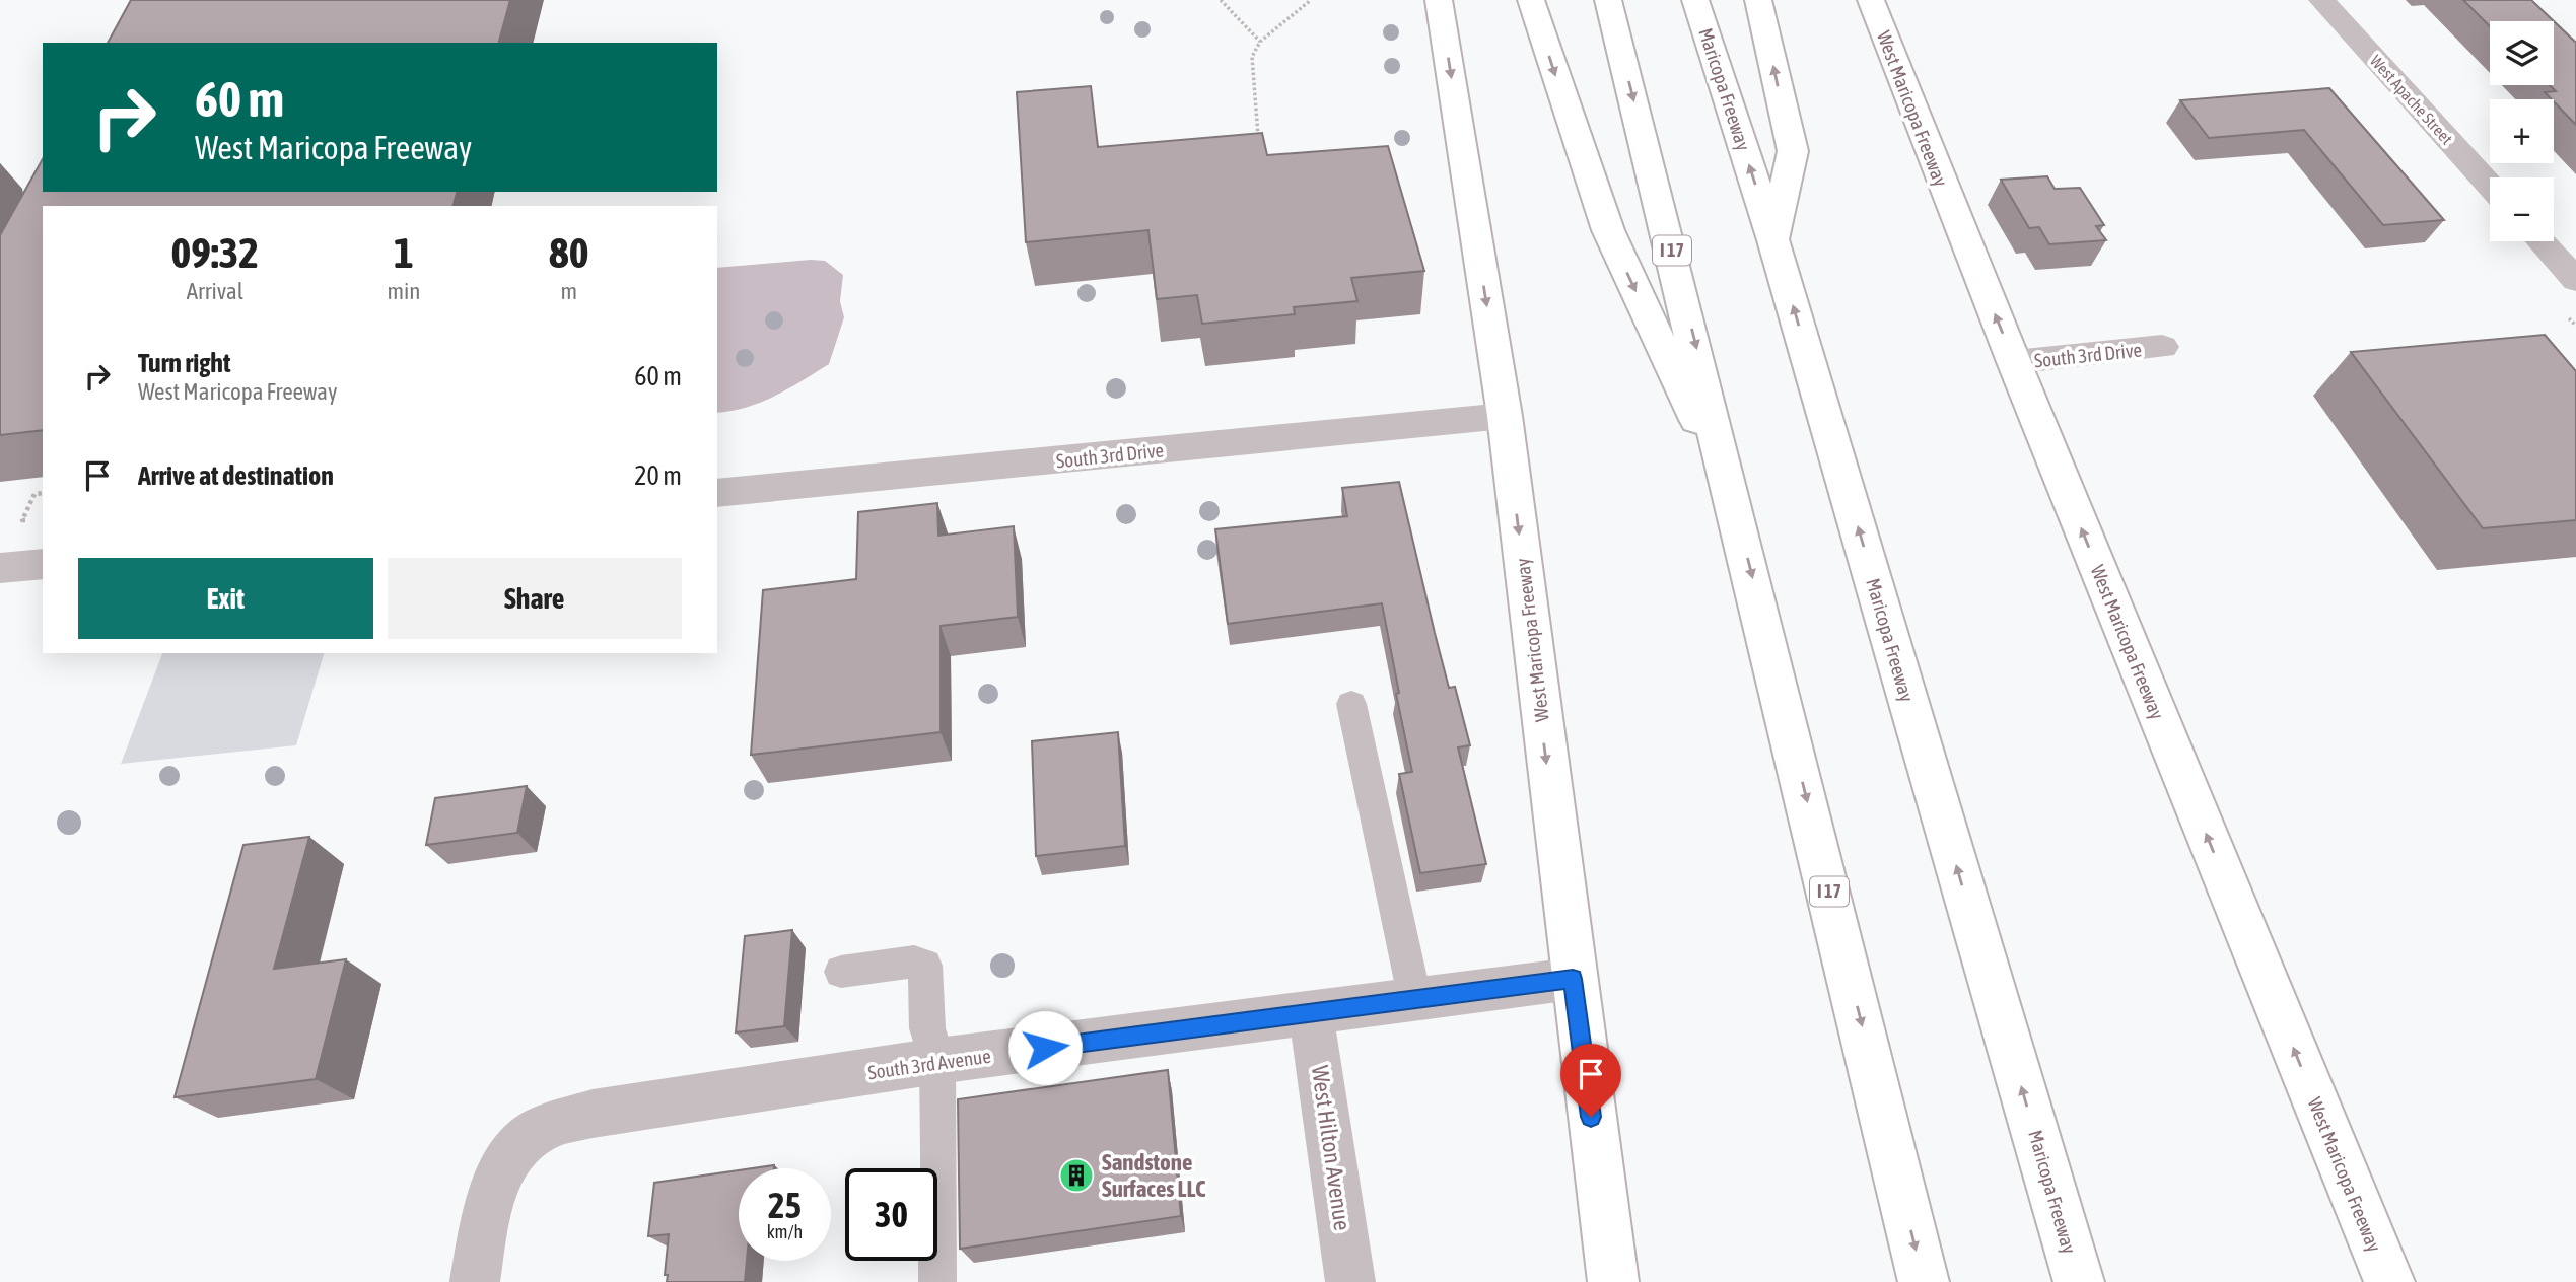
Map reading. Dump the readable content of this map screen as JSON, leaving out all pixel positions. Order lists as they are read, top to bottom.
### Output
{
  "streets": {
    "main road": ["Maricopa Freeway", "West Maricopa Freeway", "I 17"],
    "street": [
      "West Apache Street",
      "South 3rd Drive",
      "South 3rd Avenue",
      "West Hilton Avenue"
    ]
  },
  "crossings": [
    ["West Maricopa Freeway", "South 3rd Drive"],
    ["West Maricopa Freeway", "South 3rd Avenue"],
    ["South 3rd Avenue", "West Hilton Avenue"]
  ],
  "places": {
    "building": ["Sandstone Surfaces LLC"]
  },
  "page": {
    "map_buttons": ["+", "−"],
    "turn": ["60 m", "West Maricopa Freeway"],
    "eta": [
      "09:32",
      "Arrival",
      "1",
      "min",
      "80",
      "m"
    ],
    "list": [
      {
        "name": "Turn right",
        "note": "West Maricopa Freeway",
        "value": "60 m"
      },
      {
        "name": "Arrive at destination",
        "value": "20 m"
      }
    ],
    "buttons": ["Exit", "Share"],
    "speed": "25 km/h",
    "limit": "30"
  }
}
